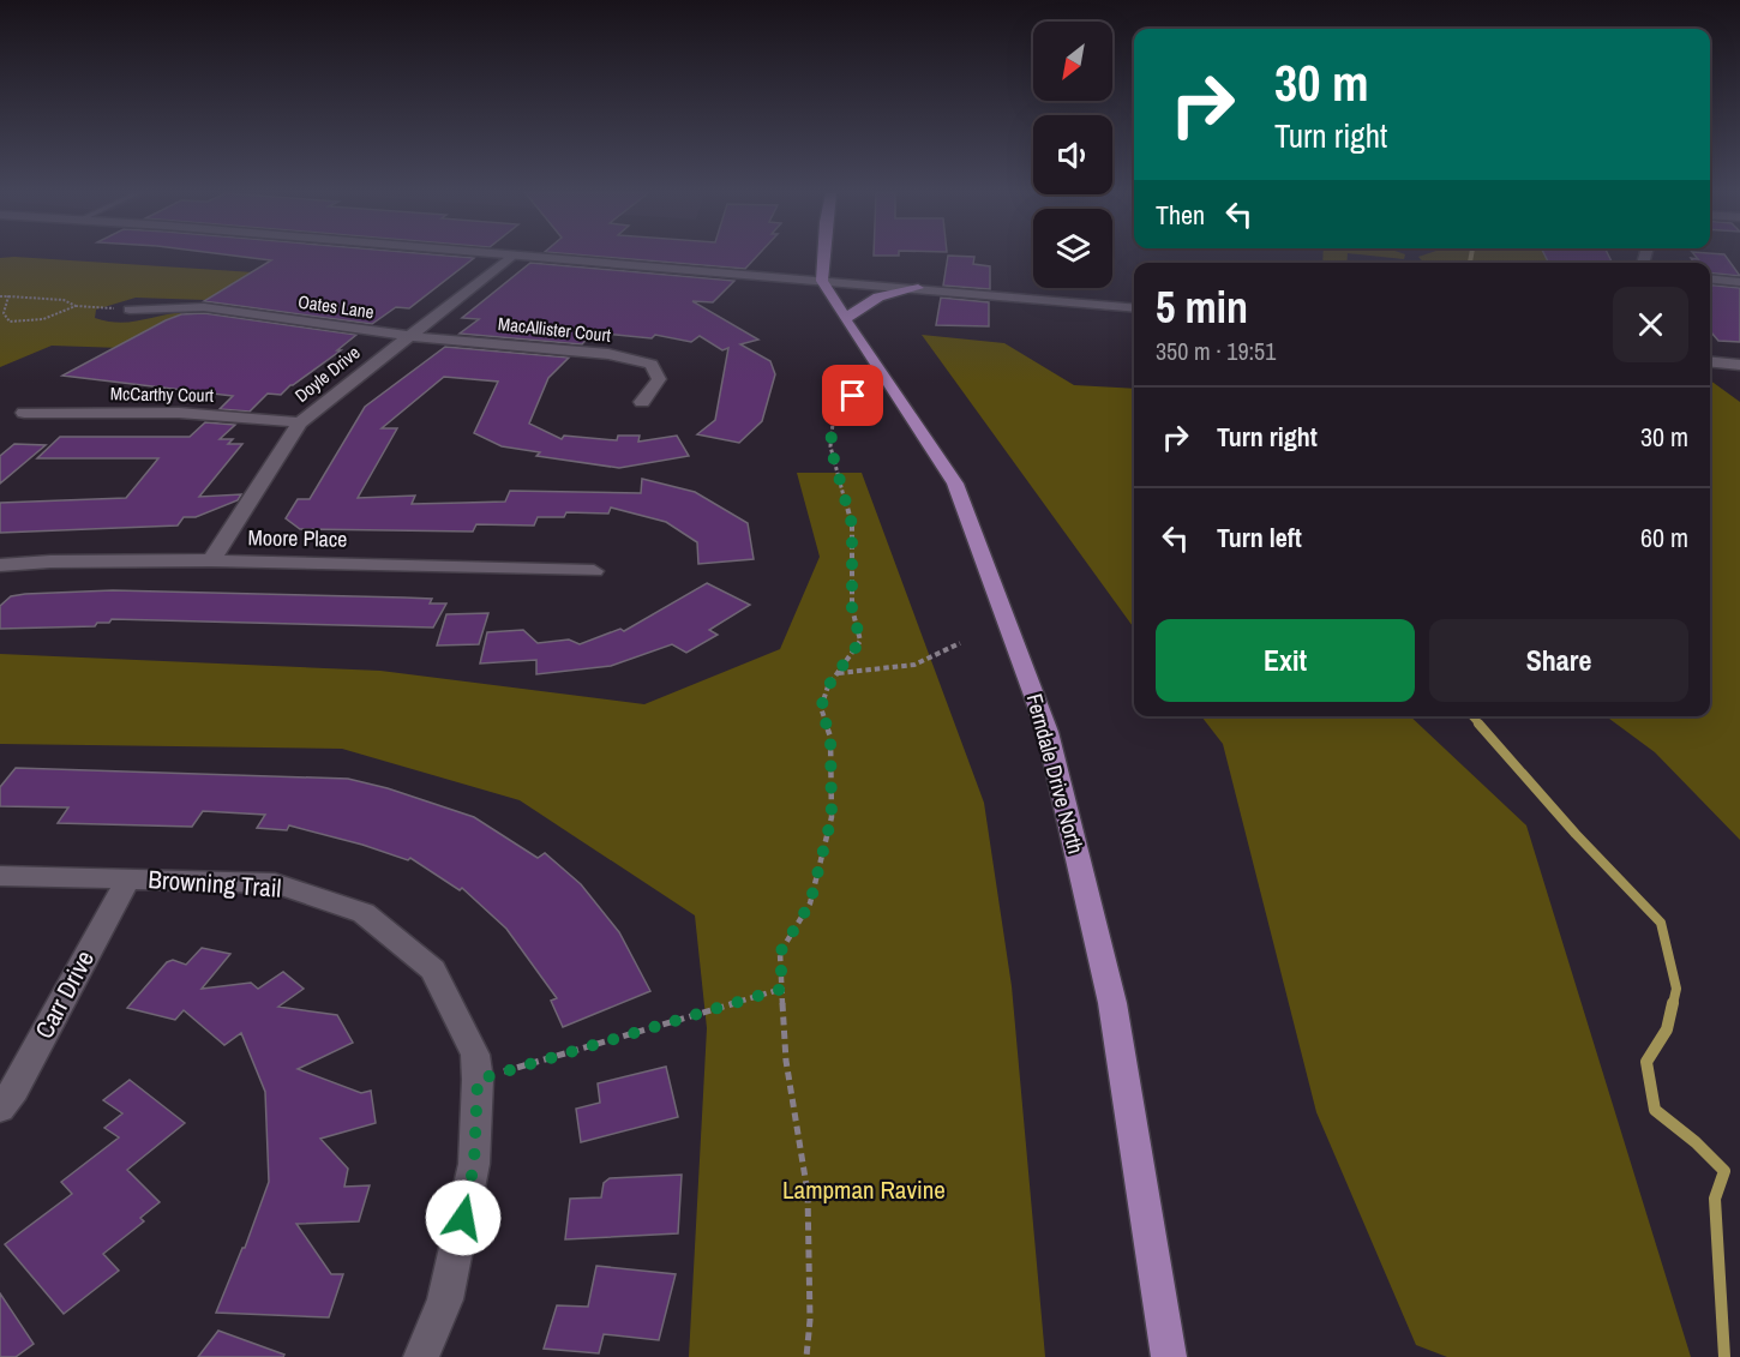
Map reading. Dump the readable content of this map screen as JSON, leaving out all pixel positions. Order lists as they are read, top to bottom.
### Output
{
  "streets": {
    "main road": ["Ferndale Drive North"],
    "street": [
      "Oates Lane",
      "MacAllister Court",
      "Doyle Drive",
      "McCarthy Court",
      "Moore Place",
      "Browning Trail",
      "Carr Drive"
    ]
  },
  "crossings": [
    ["Oates Lane", "MacAllister Court"],
    ["Oates Lane", "Doyle Drive"],
    ["MacAllister Court", "Doyle Drive"],
    ["Doyle Drive", "McCarthy Court"],
    ["Doyle Drive", "Moore Place"],
    ["Browning Trail", "Carr Drive"]
  ],
  "parks": ["Lampman Ravine"],
  "north": "bottom left",
  "page": {
    "turn": ["30 m", "Turn right"],
    "then": "Then",
    "heading": ["5 min", "350 m · 19:51"],
    "list": [
      {
        "name": "Turn right",
        "value": "30 m"
      },
      {
        "name": "Turn left",
        "value": "60 m"
      }
    ],
    "buttons": ["Exit", "Share"]
  }
}
